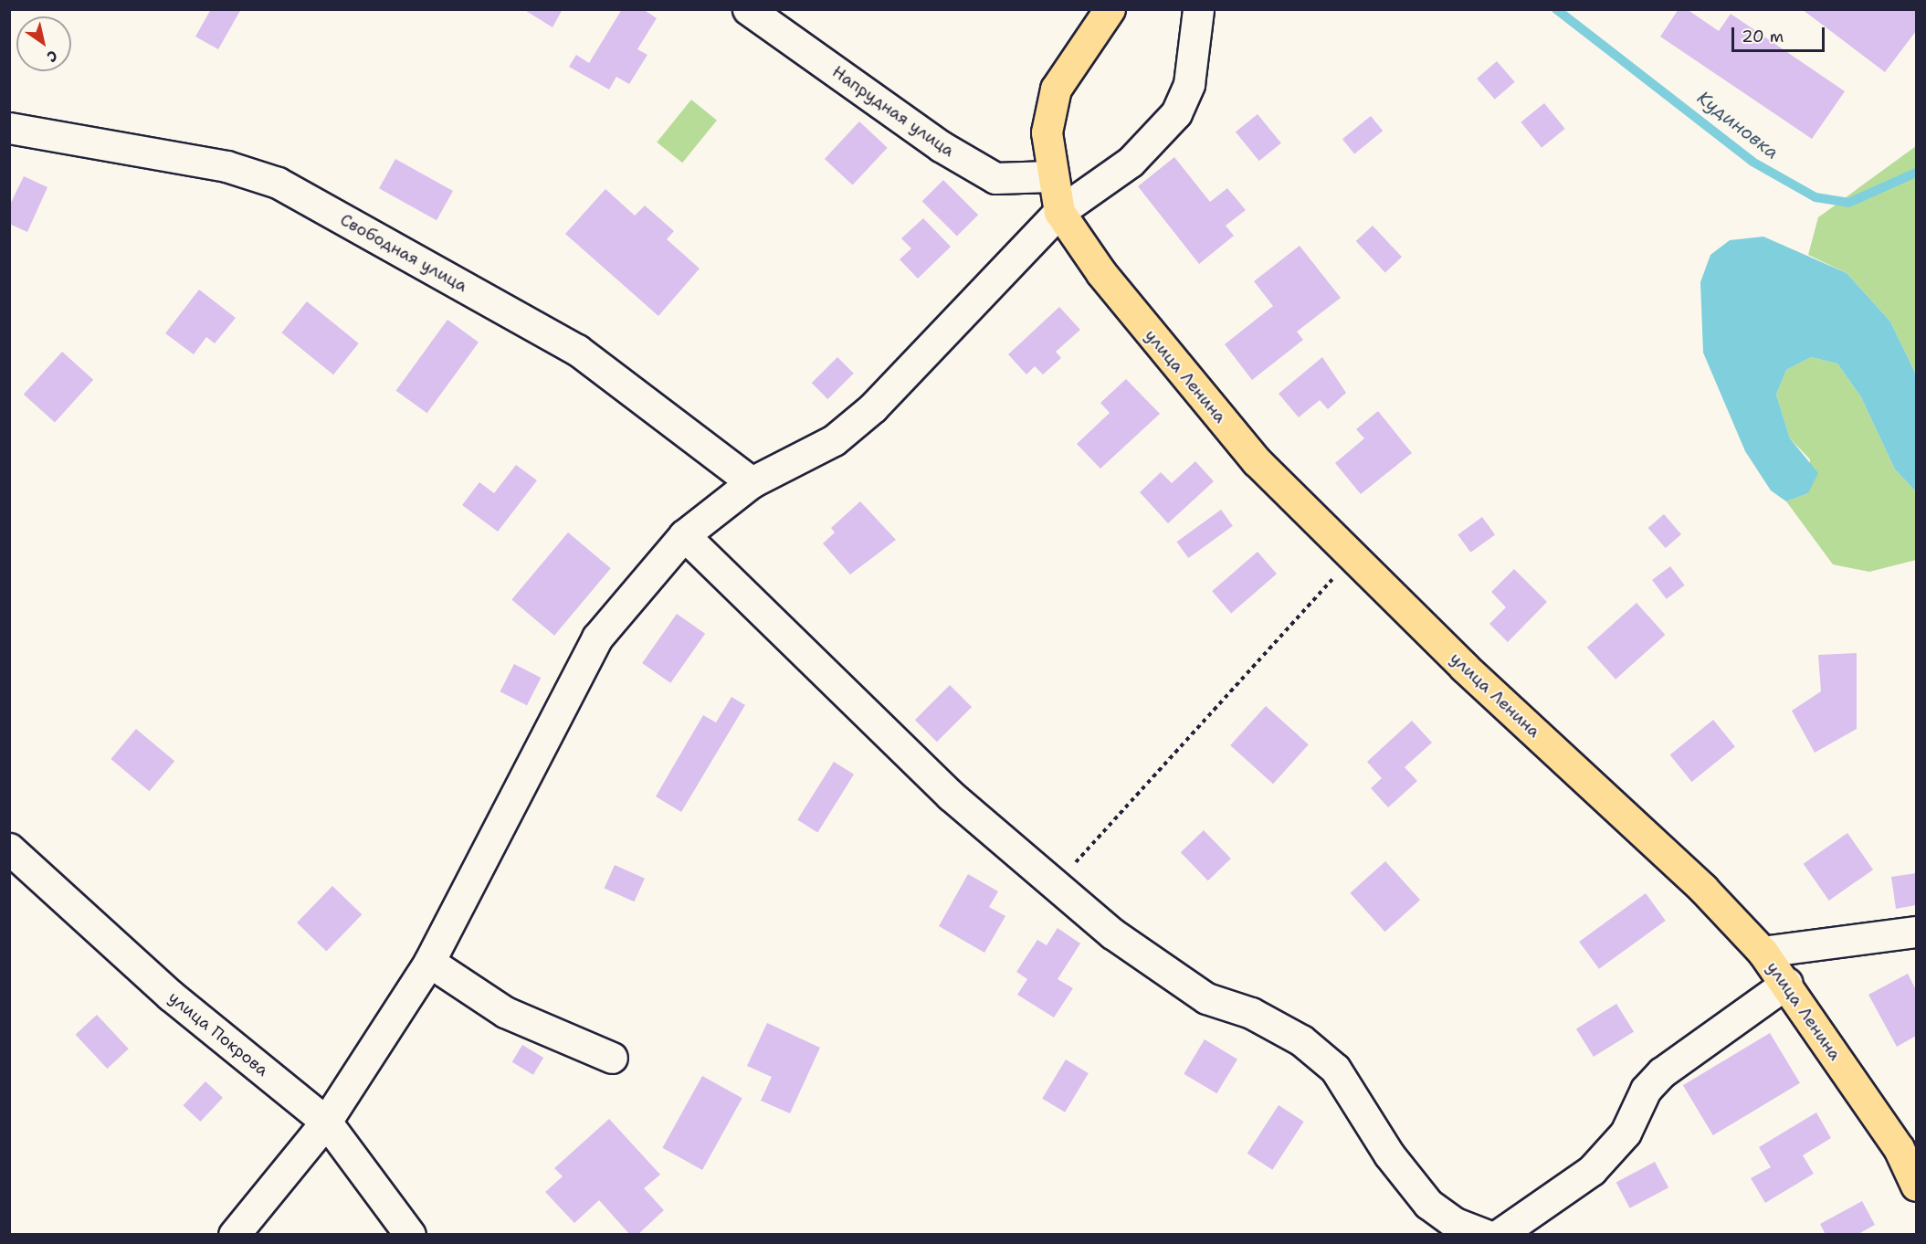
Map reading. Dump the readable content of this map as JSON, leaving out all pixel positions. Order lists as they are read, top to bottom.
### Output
{
  "streets": {
    "main road": ["улица Ленина"],
    "street": ["Напрудная улица", "Свободная улица", "улица Покрова"]
  },
  "water": ["Кудиновка"],
  "scale_bar": "20 m",
  "north": "bottom right"
}
